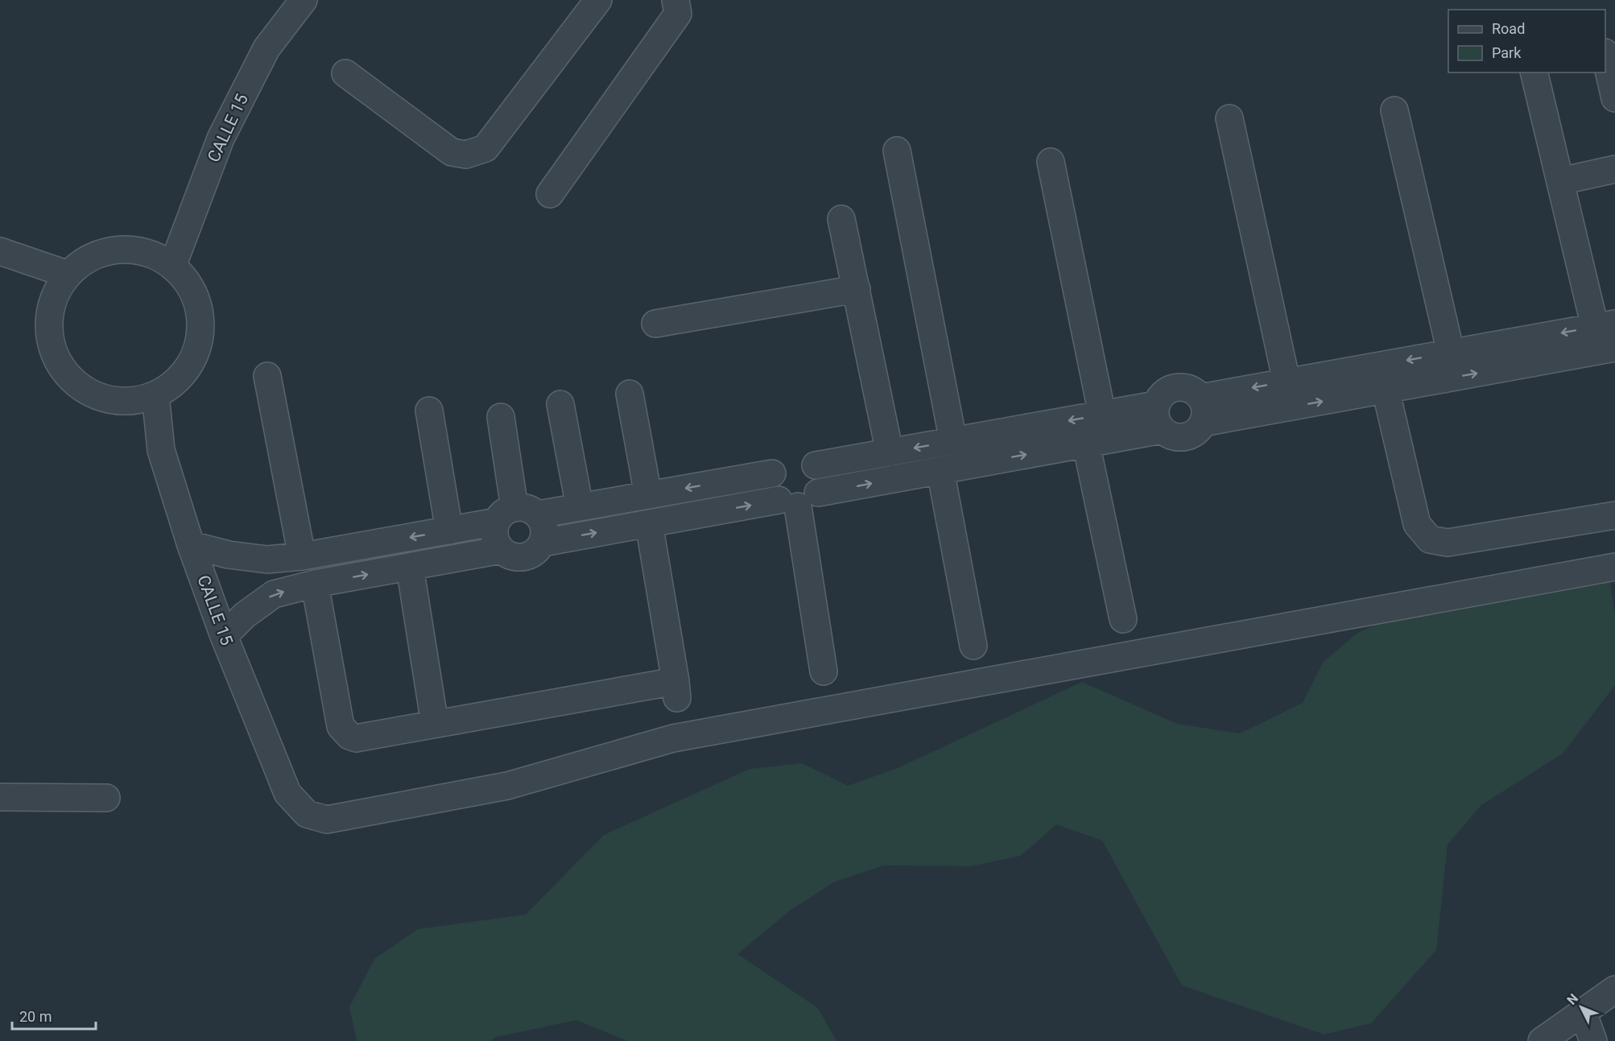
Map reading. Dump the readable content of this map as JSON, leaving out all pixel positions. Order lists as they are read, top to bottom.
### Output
{
  "streets": {
    "street": ["CALLE 15"]
  },
  "legend": ["Road", "Park"],
  "scale_bar": "20 m",
  "north": "top left"
}
